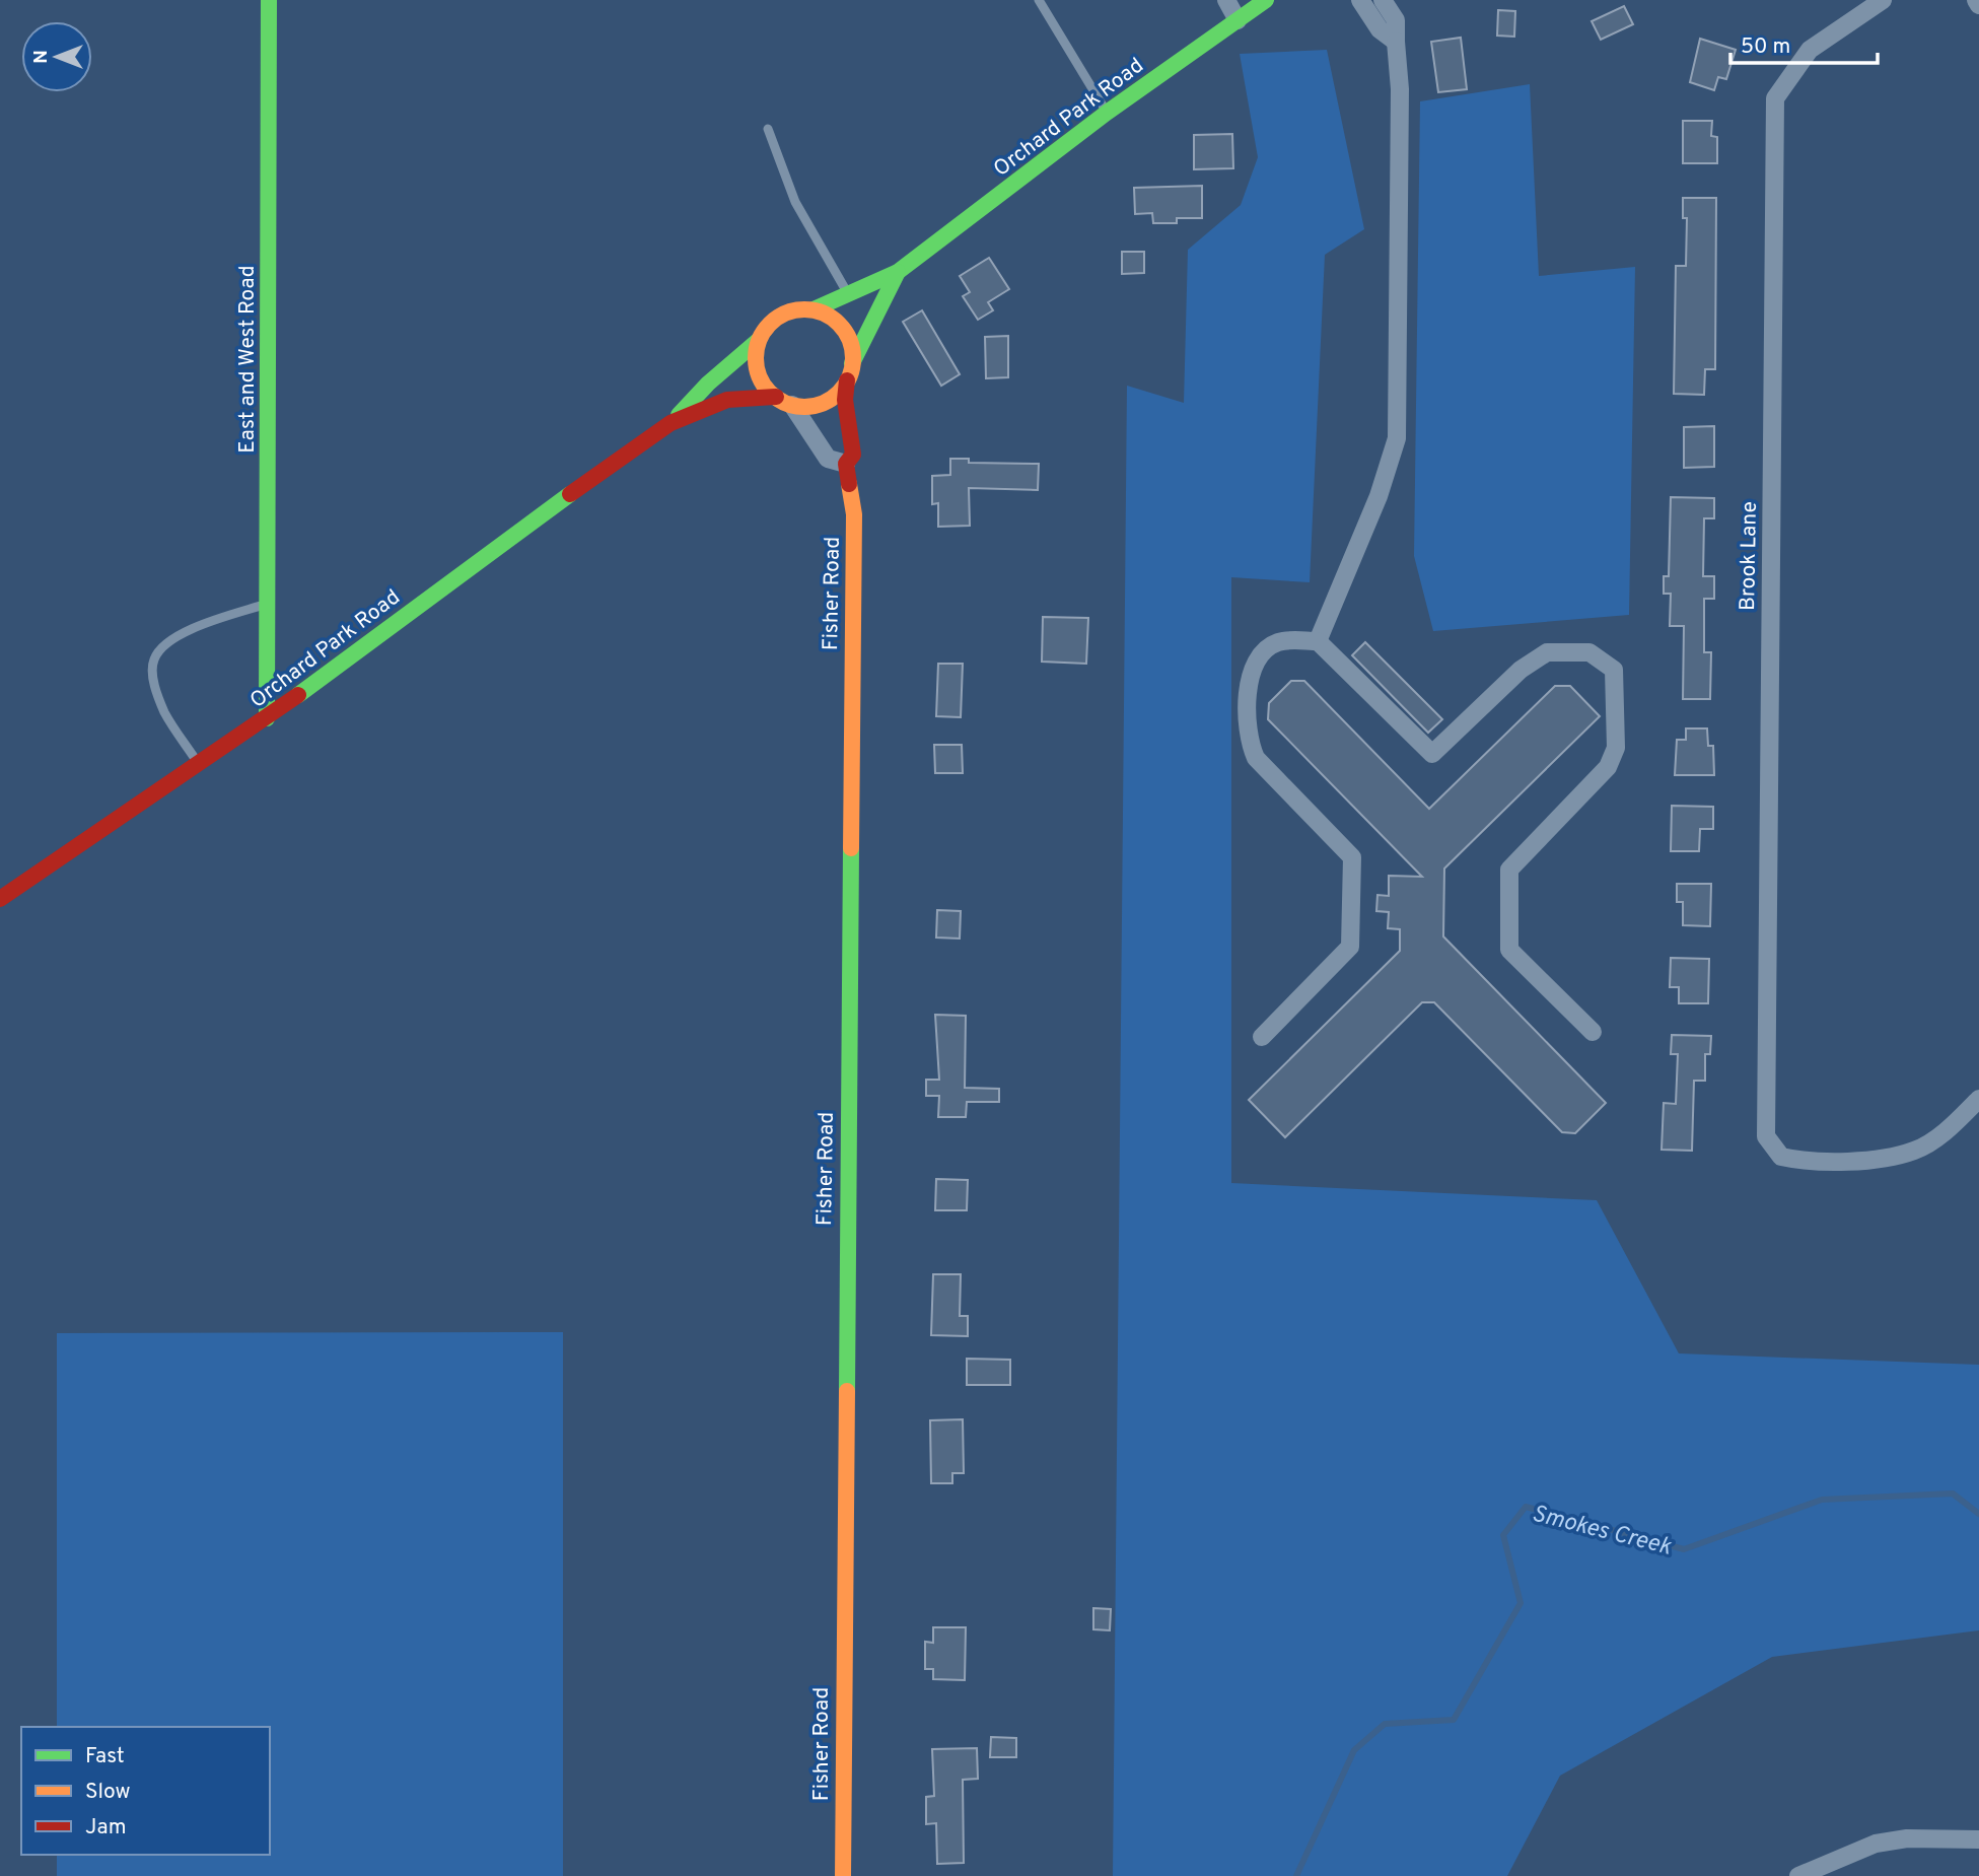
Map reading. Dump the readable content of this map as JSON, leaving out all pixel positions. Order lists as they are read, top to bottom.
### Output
{
  "streets": {
    "street": [
      "Orchard Park Road",
      "East and West Road",
      "Brook Lane",
      "Fisher Road"
    ]
  },
  "crossings": [
    ["Orchard Park Road", "East and West Road"],
    ["Orchard Park Road", "Fisher Road"]
  ],
  "water": ["Smokes Creek"],
  "legend": ["Fast", "Slow", "Jam"],
  "scale_bar": "50 m",
  "north": "left"
}
